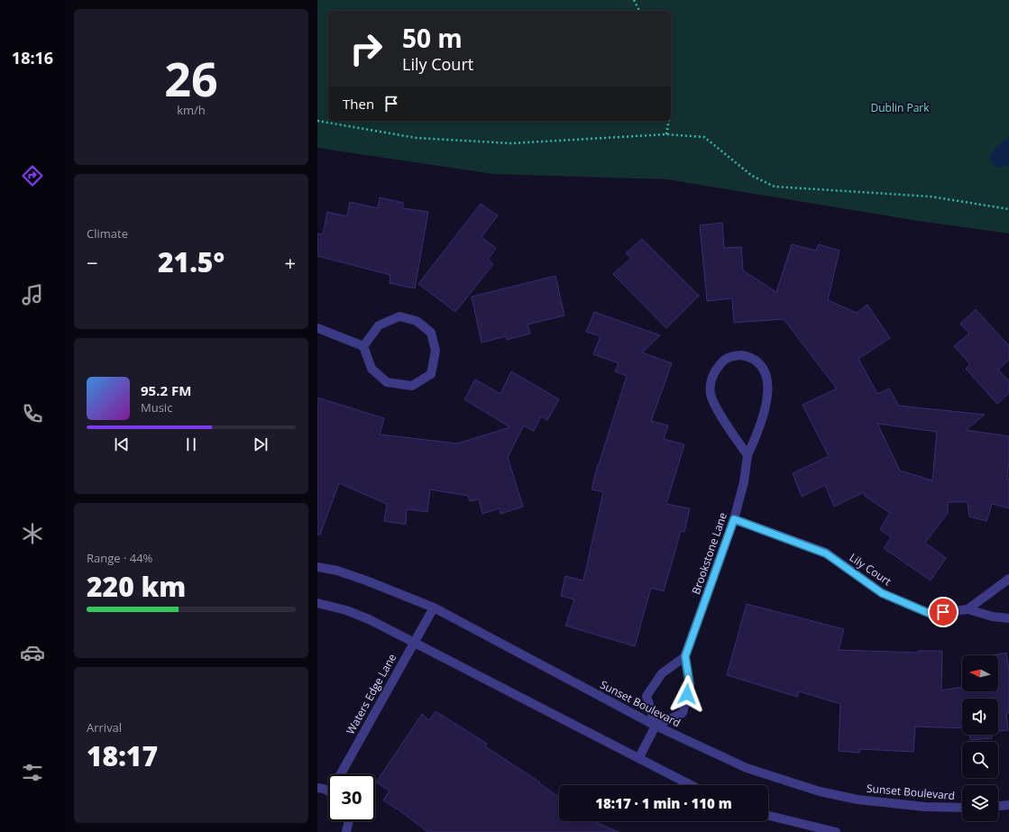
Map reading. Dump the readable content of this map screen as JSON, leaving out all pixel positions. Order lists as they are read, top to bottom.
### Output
{
  "streets": {
    "street": [
      "Brookstone Lane",
      "Lily Court",
      "Waters Edge Lane",
      "Sunset Boulevard"
    ]
  },
  "crossings": [
    ["Brookstone Lane", "Lily Court"],
    ["Brookstone Lane", "Sunset Boulevard"],
    ["Waters Edge Lane", "Sunset Boulevard"]
  ],
  "parks": ["Dublin Park"],
  "north": "left",
  "page": {
    "tabs": "18:16",
    "tile": [
      ["26", "km/h"],
      "Climate",
      ["Range · 44%", "220 km"],
      ["Arrival", "18:17"]
    ],
    "turn": ["50 m", "Lily Court"],
    "then": "Then",
    "heat": ["−", "21.5°", "+"],
    "song": ["95.2 FM", "Music"],
    "limit": "30",
    "trip": "18:17 · 1 min · 110 m"
  }
}
